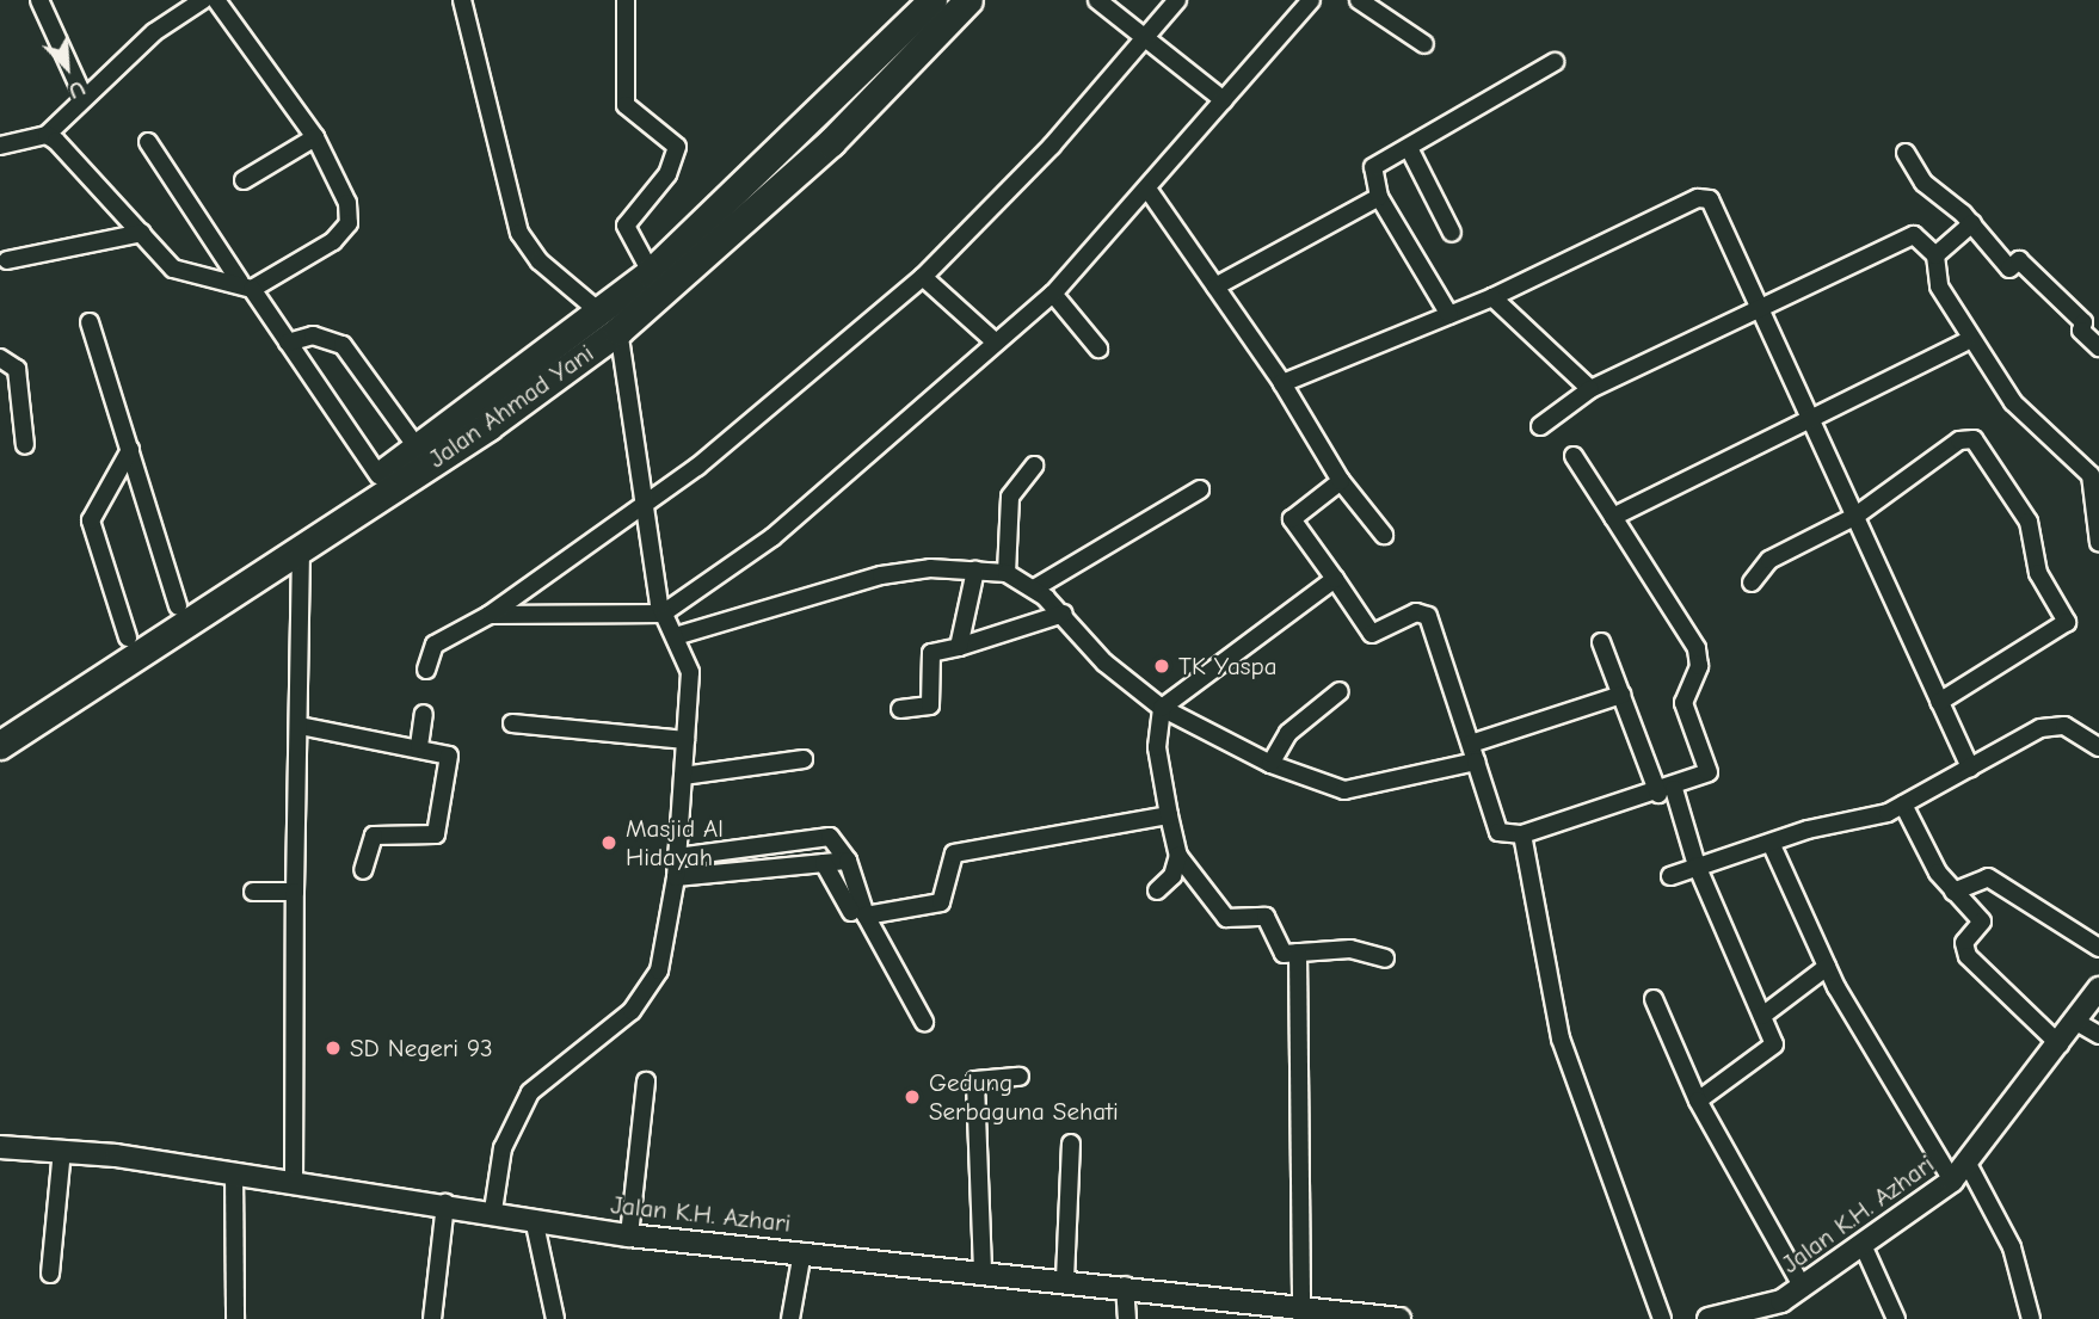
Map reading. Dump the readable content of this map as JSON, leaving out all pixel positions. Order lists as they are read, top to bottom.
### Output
{
  "streets": {
    "highway": ["Jalan Ahmad Yani"],
    "street": ["Jalan K.H. Azhari"]
  },
  "places": [
    "TK Yaspa",
    "Masjid Al Hidayah",
    "SD Negeri 93",
    "Gedung Serbaguna Sehati"
  ],
  "north": "bottom right"
}
